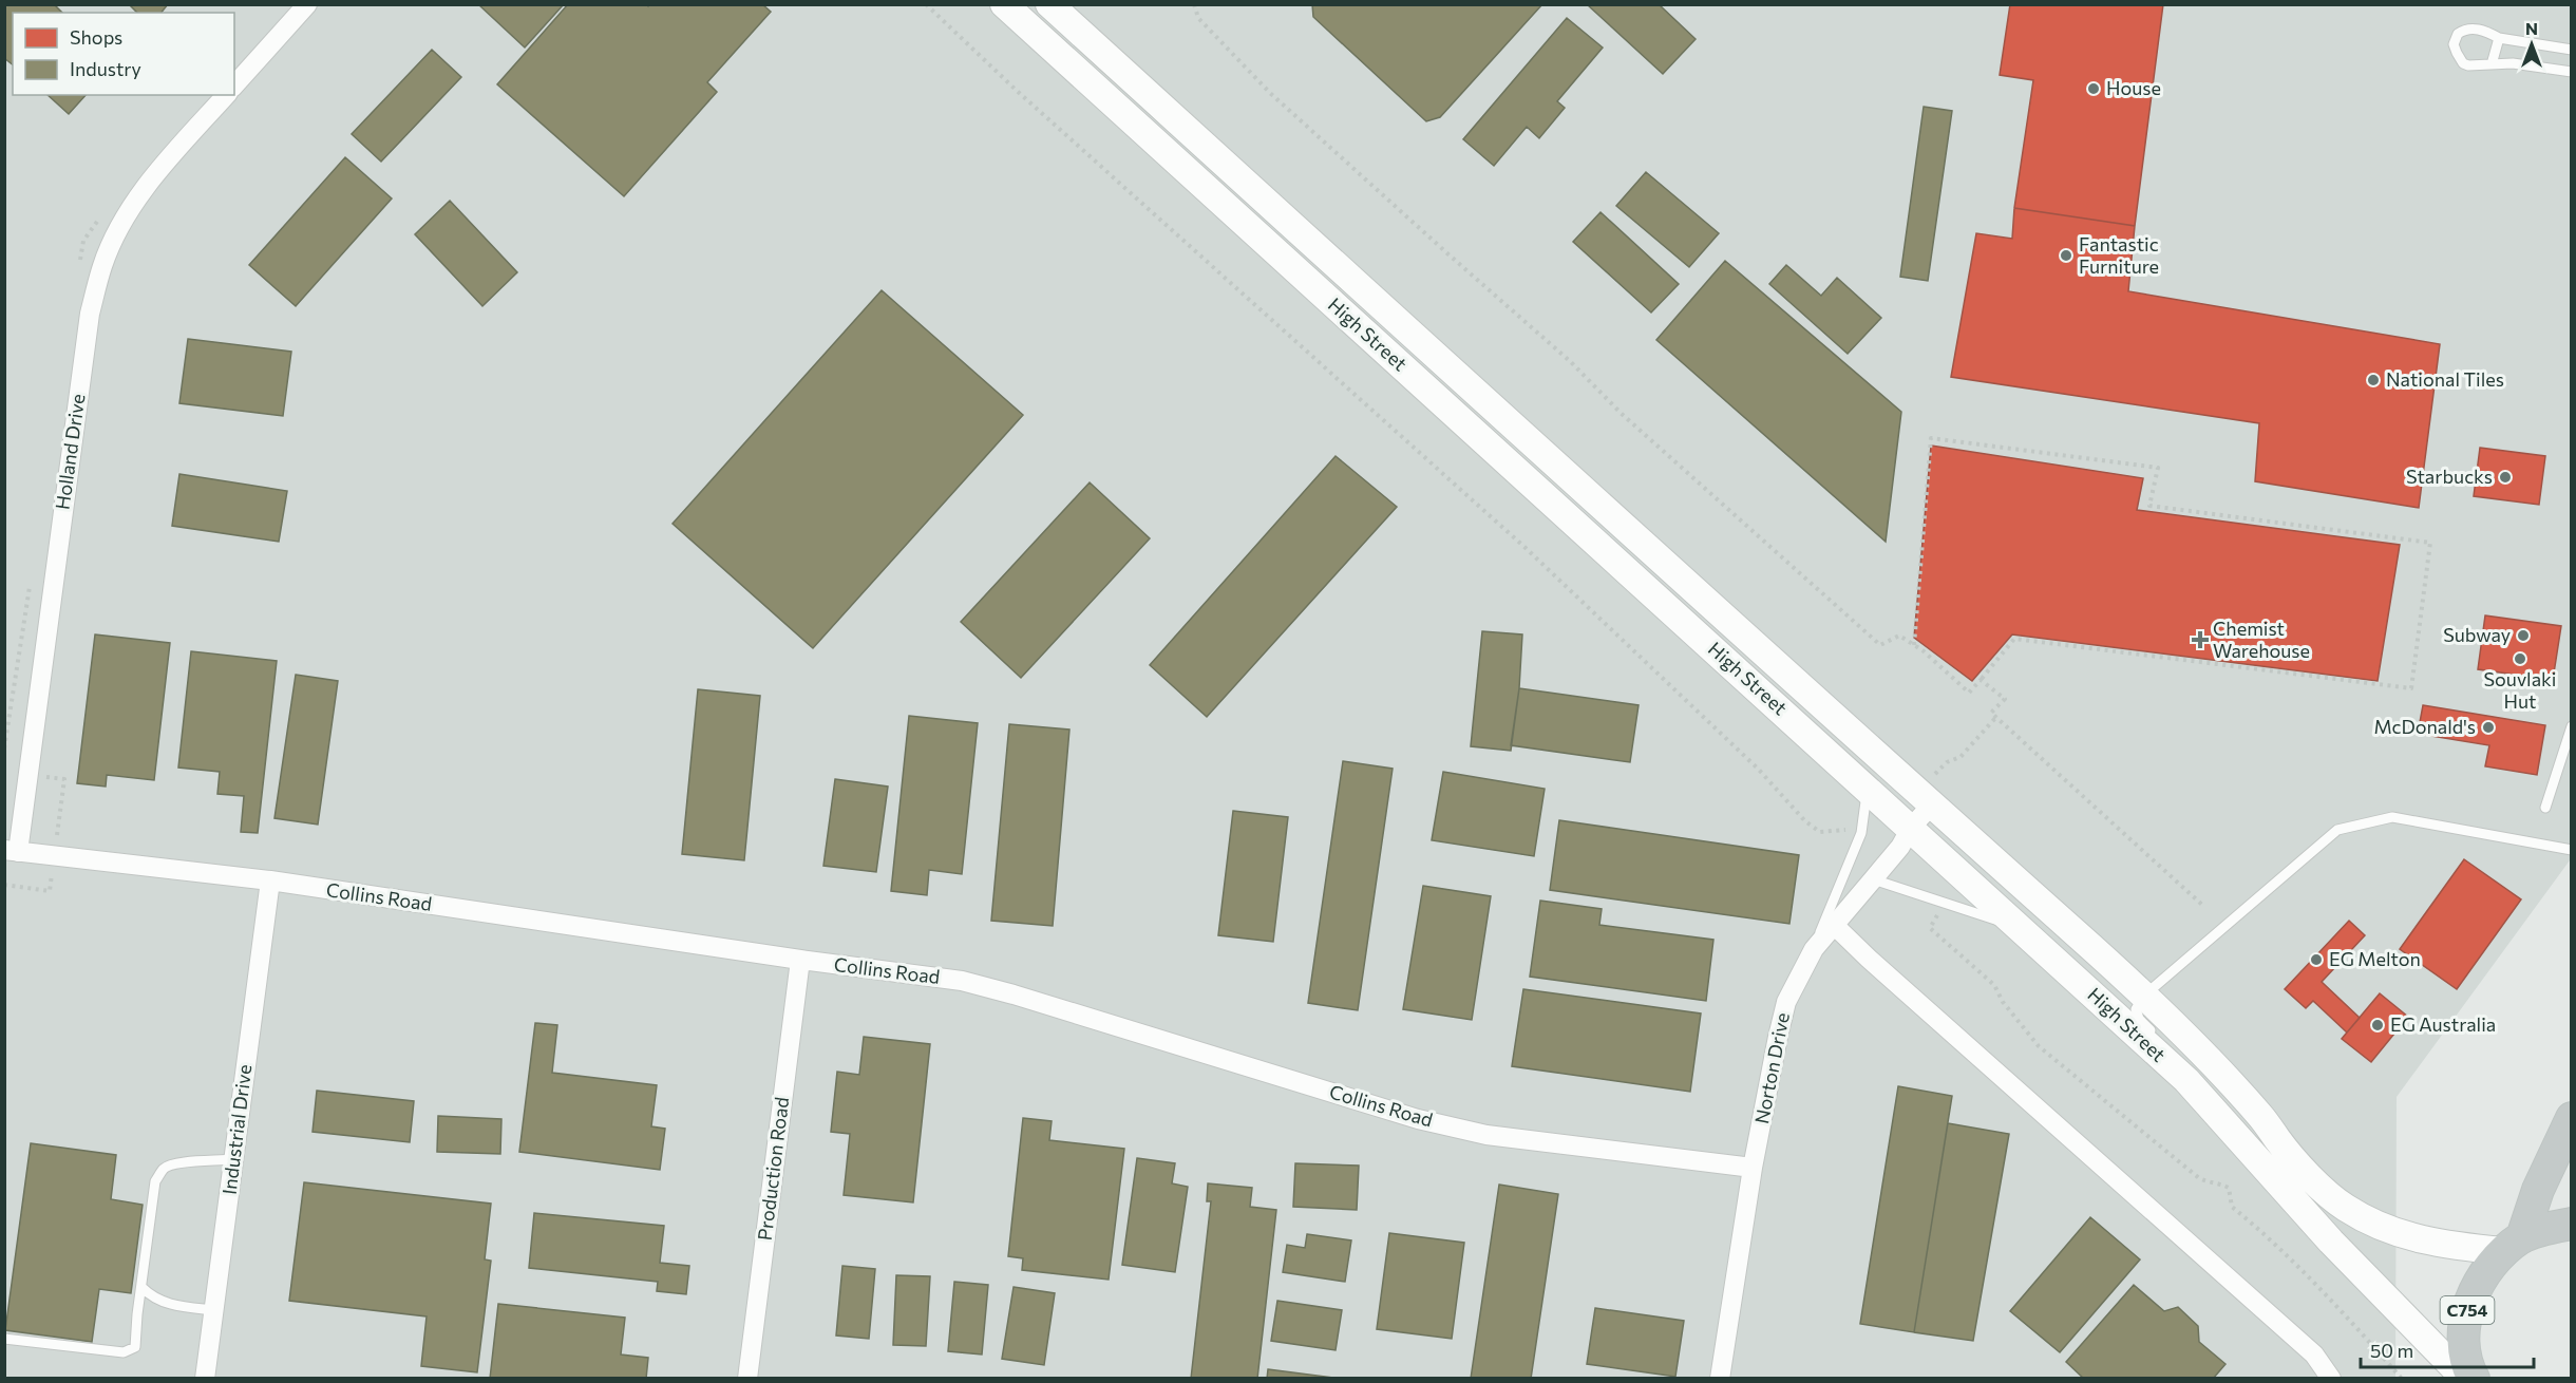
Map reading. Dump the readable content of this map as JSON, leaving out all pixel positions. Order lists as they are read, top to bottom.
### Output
{
  "streets": {
    "highway": ["C754"],
    "main road": ["High Street"],
    "street": [
      "Holland Drive",
      "Collins Road",
      "Norton Drive",
      "Industrial Drive",
      "Production Road"
    ]
  },
  "crossings": [
    ["High Street", "Norton Drive"],
    ["High Street", "C754"],
    ["Holland Drive", "Collins Road"],
    ["Collins Road", "Norton Drive"],
    ["Collins Road", "Industrial Drive"],
    ["Collins Road", "Production Road"]
  ],
  "places": {
    "other": [
      "House",
      "Fantastic Furniture",
      "National Tiles",
      "Starbucks",
      "Subway",
      "Souvlaki Hut",
      "McDonald's",
      "EG Melton",
      "EG Australia"
    ],
    "health": ["Chemist Warehouse"]
  },
  "legend": ["Shops", "Industry"],
  "scale_bar": "50 m",
  "north": "top"
}
